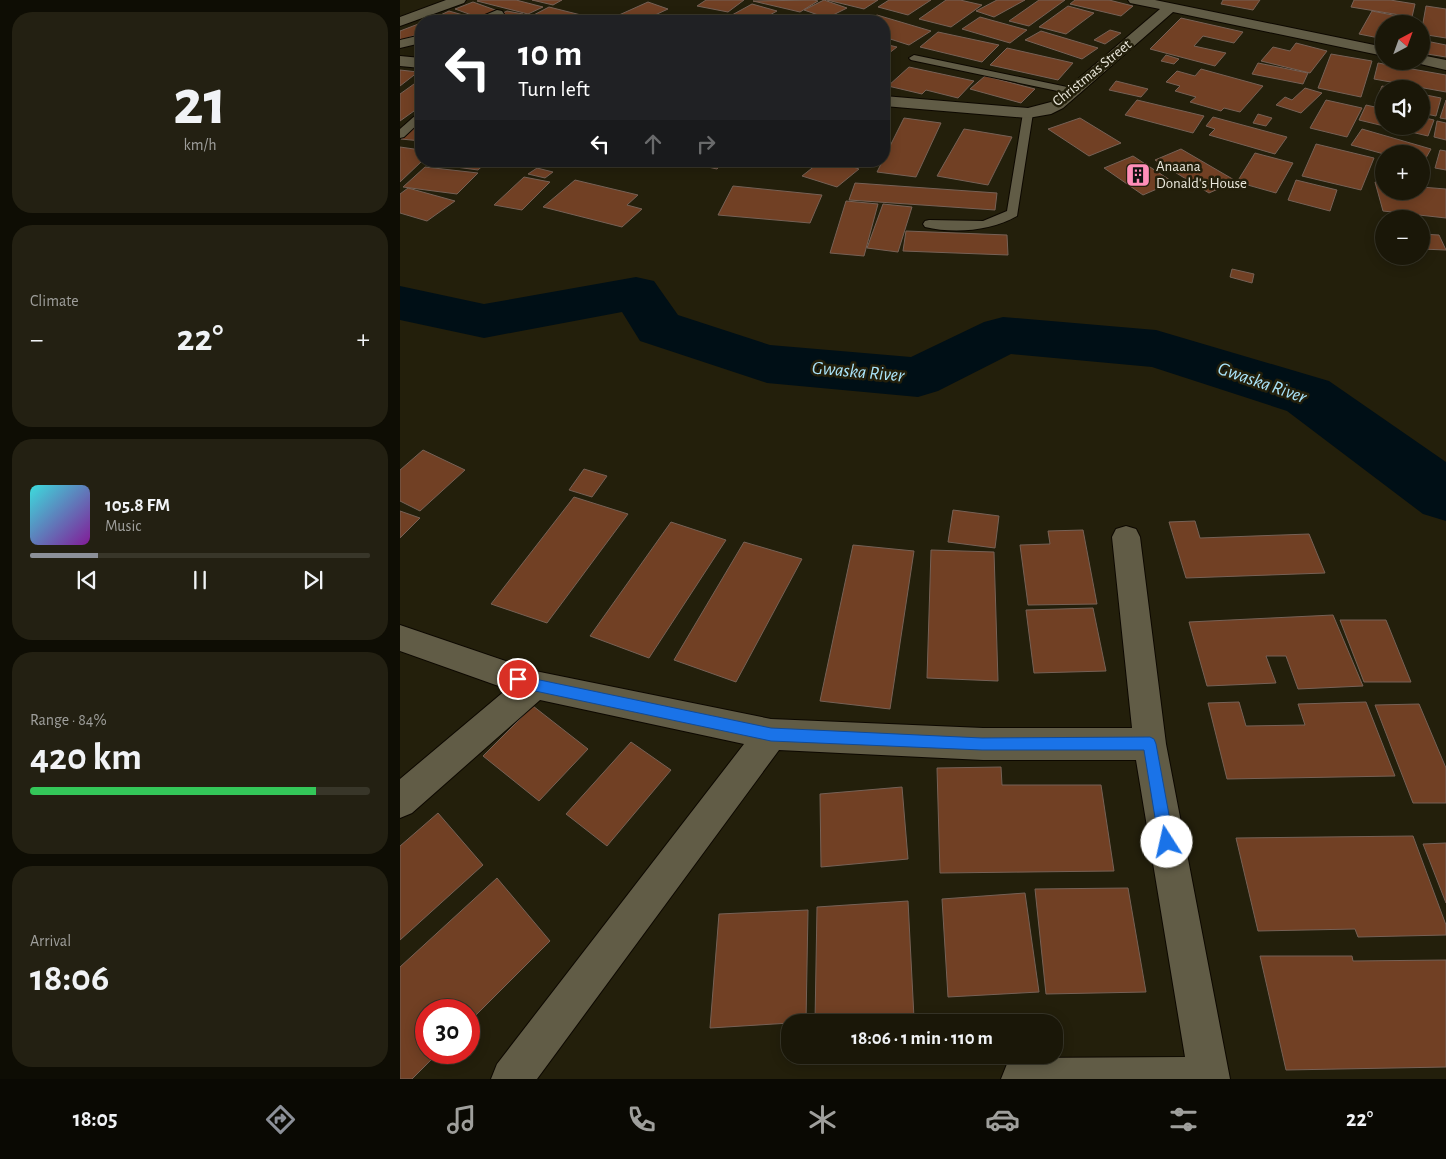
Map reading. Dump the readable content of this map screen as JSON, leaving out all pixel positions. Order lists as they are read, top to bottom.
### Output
{
  "streets": {
    "street": ["Christmas Street"]
  },
  "water": ["Gwaska River"],
  "places": {
    "building": ["Anaana Donald's House"]
  },
  "north": "top right",
  "page": {
    "tile": [
      ["21", "km/h"],
      "Climate",
      ["Range · 84%", "420 km"],
      ["Arrival", "18:06"]
    ],
    "map_buttons": ["+", "−"],
    "turn": ["10 m", "Turn left"],
    "heat": ["−", "22°", "+"],
    "song": ["105.8 FM", "Music"],
    "limit": "30",
    "trip": "18:06 · 1 min · 110 m",
    "tabs": ["18:05", "22°"]
  }
}
